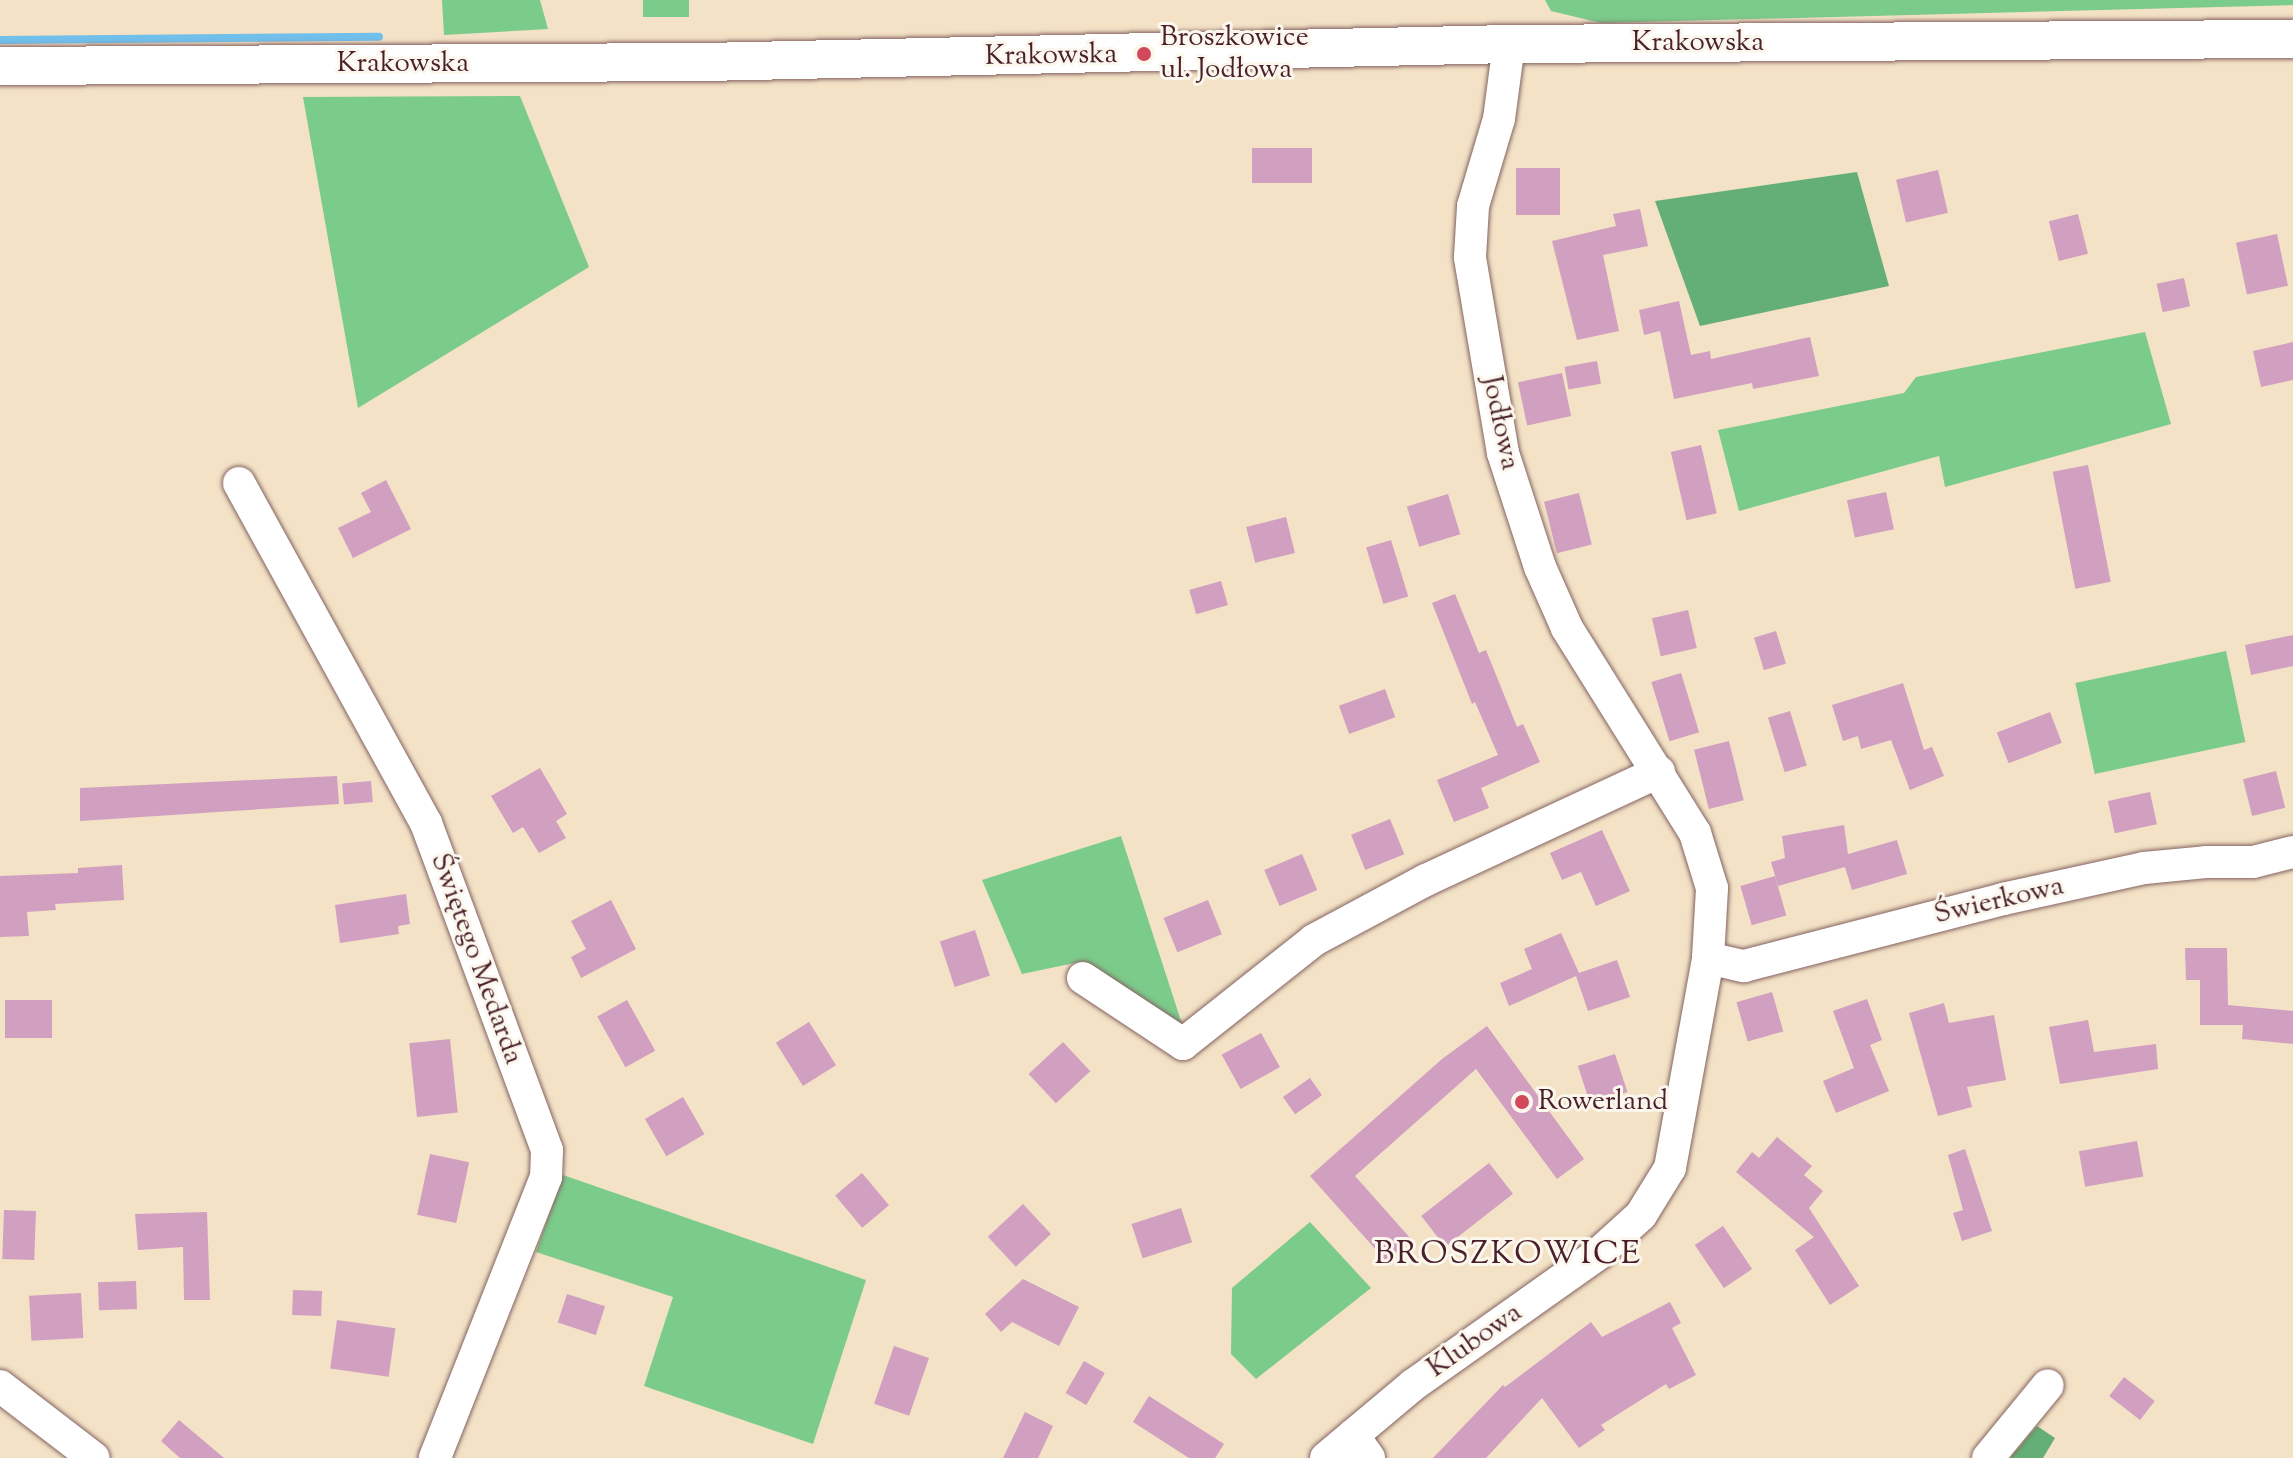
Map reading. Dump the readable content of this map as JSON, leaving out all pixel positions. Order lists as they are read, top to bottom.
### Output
{
  "streets": {
    "street": [
      "Krakowska",
      "Jodłowa",
      "Świerkowa",
      "Świętego Medarda",
      "Klubowa"
    ]
  },
  "crossings": [
    ["Krakowska", "Jodłowa"],
    ["Jodłowa", "Świerkowa"],
    ["Jodłowa", "Klubowa"],
    ["Świerkowa", "Klubowa"]
  ],
  "districts": ["BROSZKOWICE"],
  "places": ["Broszkowice ul. Jodłowa", "Rowerland"]
}
